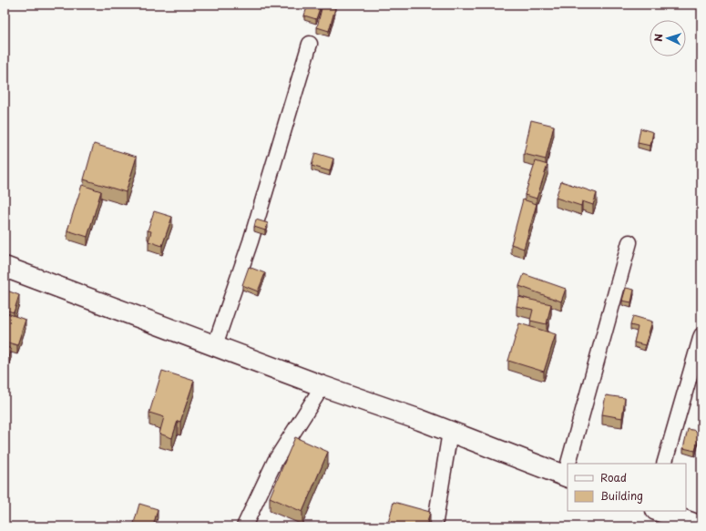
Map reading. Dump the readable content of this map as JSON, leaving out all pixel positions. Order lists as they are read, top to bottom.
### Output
{
  "legend": ["Road", "Building"],
  "north": "left"
}
